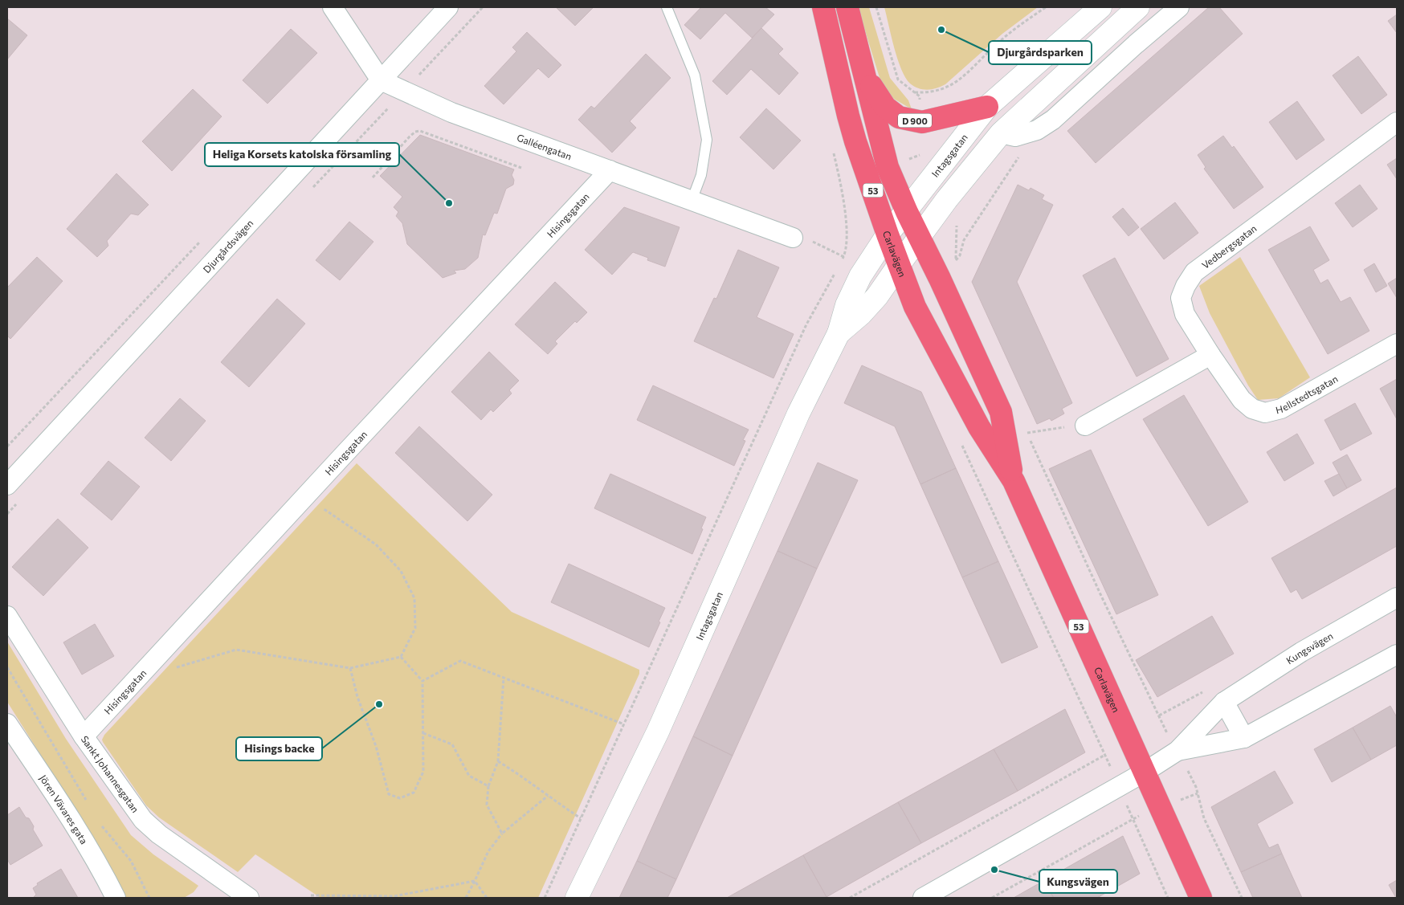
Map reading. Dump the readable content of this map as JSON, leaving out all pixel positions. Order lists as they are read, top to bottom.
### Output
{
  "streets": {
    "main road": ["D 900", "53", "Carlavägen"],
    "street": [
      "Galléengatan",
      "Intagsgatan",
      "Hisingsgatan",
      "Djurgårdsvägen",
      "Vedbergsgatan",
      "Hellstedtsgatan",
      "Kungsvägen",
      "Sankt Johannesgatan",
      "Jören Vävares gata"
    ]
  },
  "crossings": [
    ["D 900", "Intagsgatan"],
    ["D 900", "Carlavägen"],
    ["Galléengatan", "Hisingsgatan"],
    ["Galléengatan", "Djurgårdsvägen"],
    ["Intagsgatan", "Carlavägen"],
    ["Hisingsgatan", "Sankt Johannesgatan"],
    ["Vedbergsgatan", "Hellstedtsgatan"],
    ["Carlavägen", "Kungsvägen"]
  ],
  "places": [
    "Djurgårdsparken",
    "Heliga Korsets katolska församling",
    "Hisings backe",
    "Kungsvägen"
  ]
}
